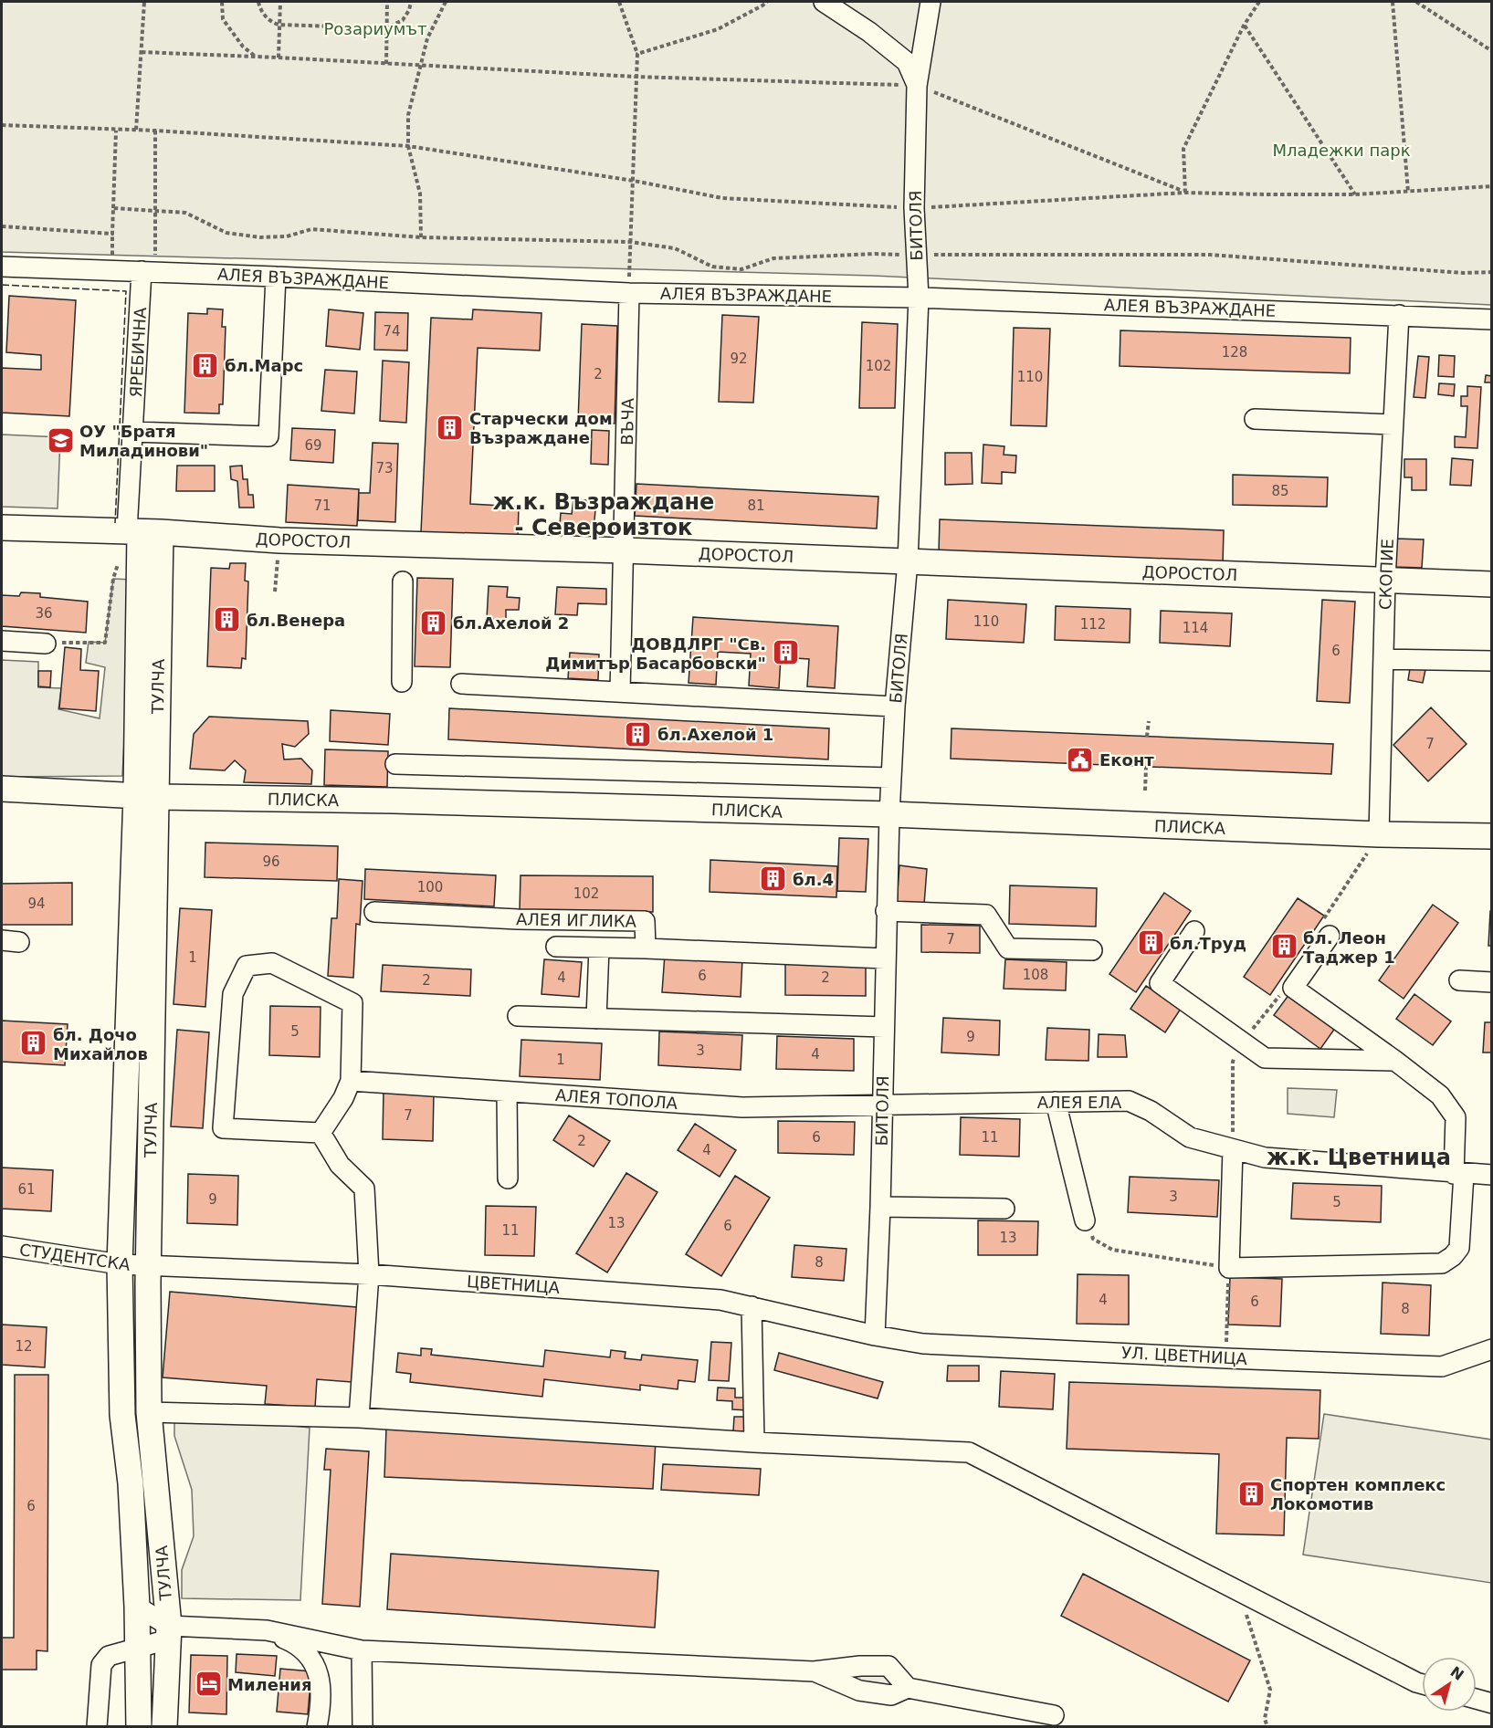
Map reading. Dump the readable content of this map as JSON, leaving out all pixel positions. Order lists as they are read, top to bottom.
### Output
{
  "streets": {
    "main road": ["ДОРОСТОЛ", "ТУЛЧА", "ПЛИСКА"],
    "street": [
      "БИТОЛЯ",
      "АЛЕЯ ВЪЗРАЖДАНЕ",
      "ЯРЕБИЧНА",
      "ВЪЧА",
      "СКОПИЕ",
      "АЛЕЯ ИГЛИКА",
      "АЛЕЯ ТОПОЛА",
      "АЛЕЯ ЕЛА",
      "СТУДЕНТСКА",
      "ЦВЕТНИЦА",
      "УЛ. ЦВЕТНИЦА"
    ]
  },
  "crossings": [
    ["БИТОЛЯ", "АЛЕЯ ВЪЗРАЖДАНЕ"],
    ["БИТОЛЯ", "ДОРОСТОЛ"],
    ["БИТОЛЯ", "ПЛИСКА"],
    ["БИТОЛЯ", "АЛЕЯ ИГЛИКА"],
    ["БИТОЛЯ", "АЛЕЯ ТОПОЛА"],
    ["БИТОЛЯ", "АЛЕЯ ЕЛА"],
    ["БИТОЛЯ", "ЦВЕТНИЦА"],
    ["БИТОЛЯ", "УЛ. ЦВЕТНИЦА"],
    ["АЛЕЯ ВЪЗРАЖДАНЕ", "ЯРЕБИЧНА"],
    ["АЛЕЯ ВЪЗРАЖДАНЕ", "ВЪЧА"],
    ["АЛЕЯ ВЪЗРАЖДАНЕ", "СКОПИЕ"],
    ["ЯРЕБИЧНА", "ДОРОСТОЛ"],
    ["ЯРЕБИЧНА", "ТУЛЧА"],
    ["ВЪЧА", "ДОРОСТОЛ"],
    ["ДОРОСТОЛ", "СКОПИЕ"],
    ["ДОРОСТОЛ", "ТУЛЧА"],
    ["СКОПИЕ", "ПЛИСКА"],
    ["ТУЛЧА", "ПЛИСКА"],
    ["ТУЛЧА", "СТУДЕНТСКА"],
    ["ТУЛЧА", "ЦВЕТНИЦА"],
    ["АЛЕЯ ТОПОЛА", "АЛЕЯ ЕЛА"],
    ["СТУДЕНТСКА", "ЦВЕТНИЦА"],
    ["ЦВЕТНИЦА", "УЛ. ЦВЕТНИЦА"]
  ],
  "districts": ["ж.к. Възраждане - Североизток", "ж.к. Цветница"],
  "parks": ["Розариумът", "Младежки парк"],
  "places": {
    "building": [
      "бл.Марс",
      "Старчески дом Възраждане",
      "бл.Венера",
      "бл.Ахелой 2",
      "ДОВДЛРГ \"Св. Димитър Басарбовски\"",
      "бл.Ахелой 1",
      "бл.4",
      "бл.Труд",
      "бл. Леон Таджер 1",
      "бл. Дочо Михайлов",
      "Спортен комплекс Локомотив"
    ],
    "school or university": ["ОУ \"Братя Миладинови\""],
    "public building": ["Еконт"],
    "hotel": ["Миления"]
  },
  "house_numbers": [
    "74",
    "128",
    "92",
    "102",
    "2",
    "110",
    "69",
    "73",
    "85",
    "71",
    "81",
    "36",
    "110",
    "112",
    "114",
    "6",
    "7",
    "96",
    "100",
    "102",
    "94",
    "7",
    "1",
    "108",
    "6",
    "4",
    "2",
    "2",
    "5",
    "9",
    "3",
    "4",
    "1",
    "7",
    "6",
    "11",
    "2",
    "4",
    "61",
    "3",
    "9",
    "5",
    "13",
    "6",
    "11",
    "13",
    "8",
    "4",
    "6",
    "8",
    "12",
    "6"
  ],
  "north": "top right"
}
